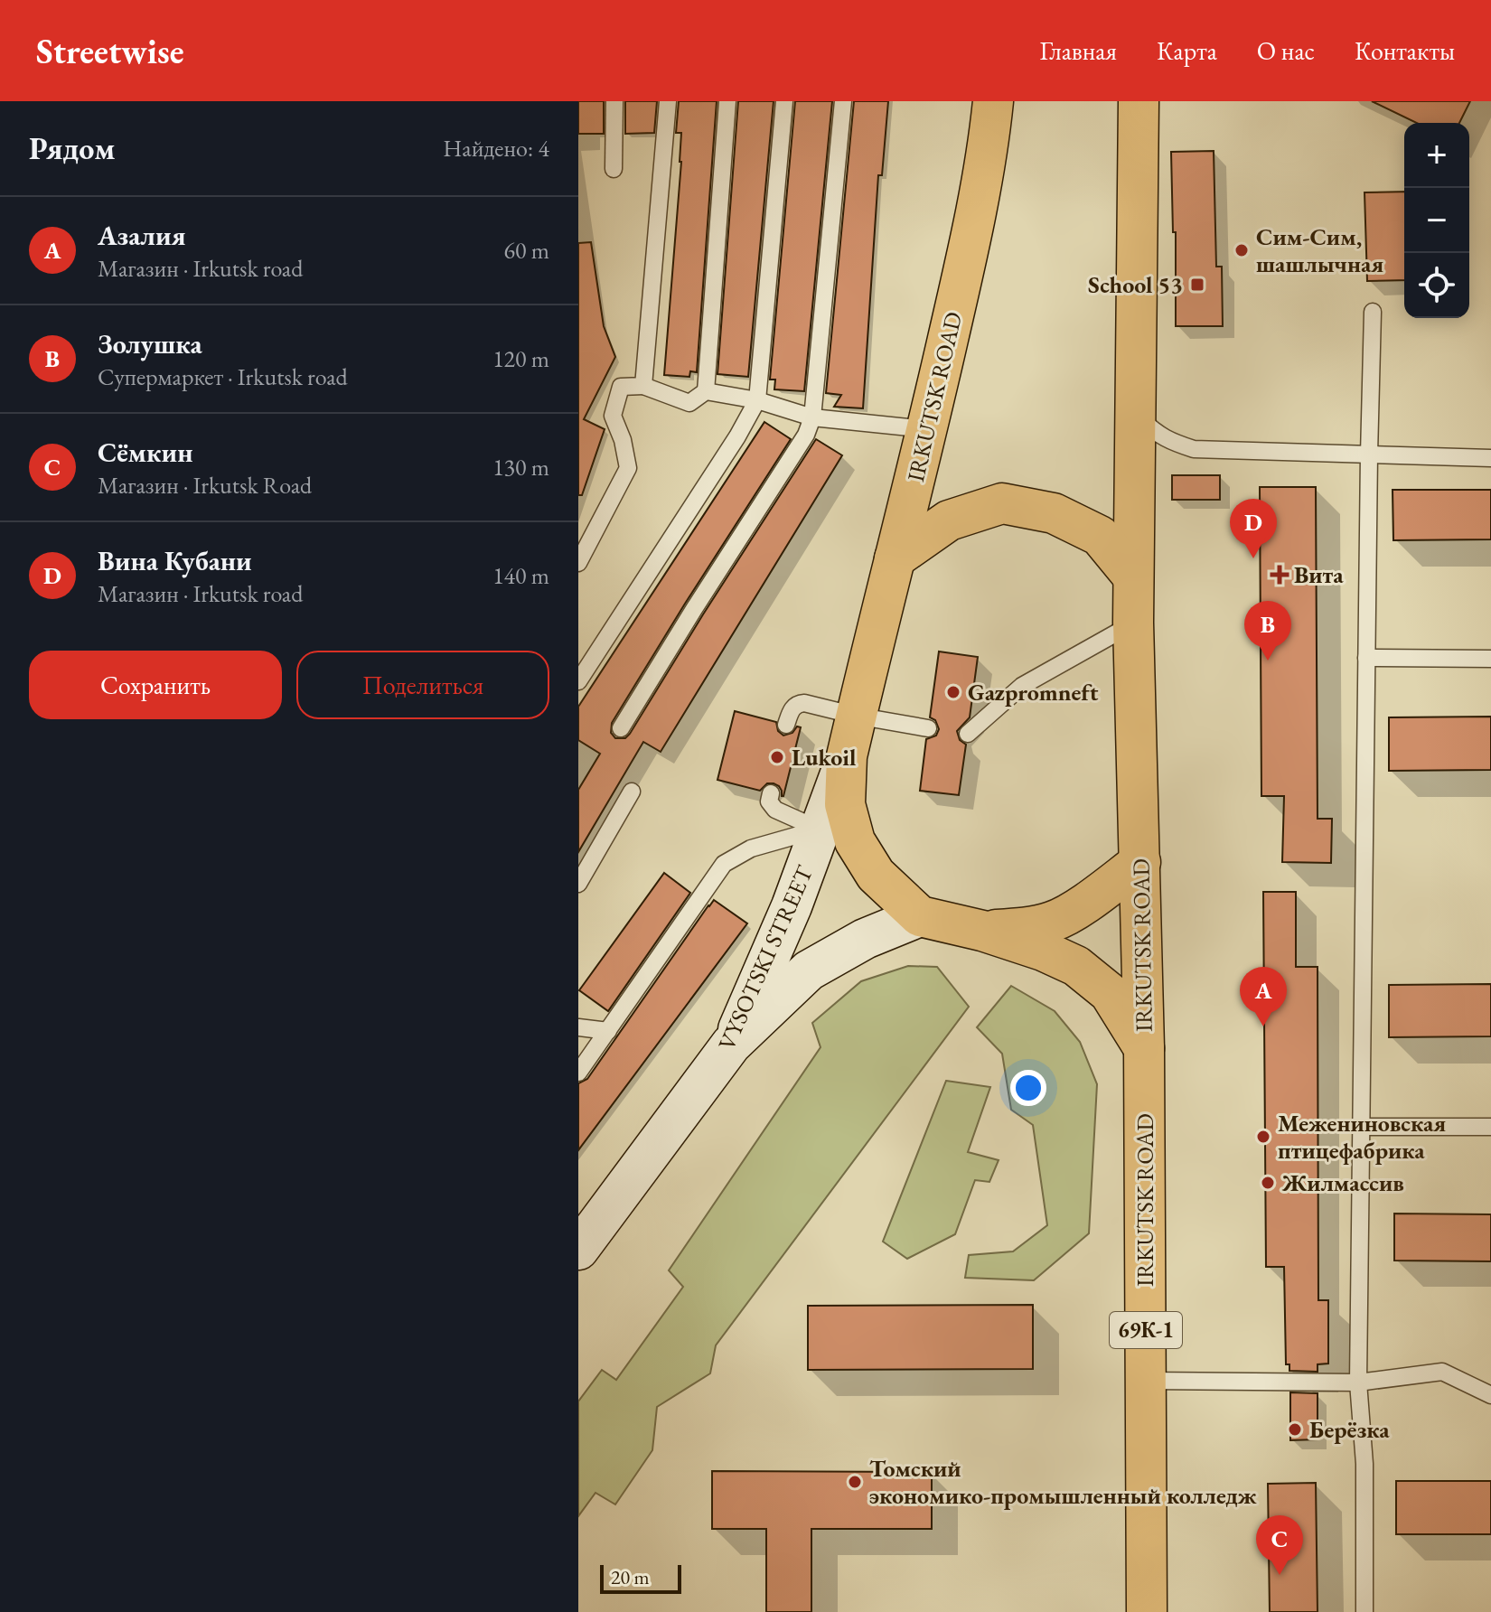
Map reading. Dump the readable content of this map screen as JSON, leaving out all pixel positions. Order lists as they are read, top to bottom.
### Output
{
  "streets": {
    "main road": ["IRKUTSK ROAD", "VYSOTSKI STREET", "69К-1"]
  },
  "crossings": [
    ["IRKUTSK ROAD", "VYSOTSKI STREET"]
  ],
  "places": {
    "other": [
      "Сим-Сим, шашлычная",
      "Gazpromneft",
      "Lukoil",
      "Межениновская птицефабрика",
      "Жилмассив",
      "Берёзка",
      "Томский экономико-промышленный колледж"
    ],
    "transit": ["School 53"],
    "health": ["Вита"]
  },
  "scale_bar": "20 m",
  "page": {
    "header": "Streetwise",
    "nav": [
      "Главная",
      "Карта",
      "О нас",
      "Контакты"
    ],
    "heading": ["Рядом", "Найдено: 4"],
    "map_buttons": ["+", "−"],
    "list": [
      {
        "mark": "A",
        "name": "Азалия",
        "note": "Магазин · Irkutsk road",
        "value": "60 m"
      },
      {
        "mark": "B",
        "name": "Золушка",
        "note": "Супермаркет · Irkutsk road",
        "value": "120 m"
      },
      {
        "mark": "C",
        "name": "Сёмкин",
        "note": "Магазин · Irkutsk Road",
        "value": "130 m"
      },
      {
        "mark": "D",
        "name": "Вина Кубани",
        "note": "Магазин · Irkutsk road",
        "value": "140 m"
      }
    ],
    "pins": [
      "D",
      "B",
      "A",
      "C"
    ],
    "buttons": ["Сохранить", "Поделиться"],
    "scale": "20 m"
  }
}
